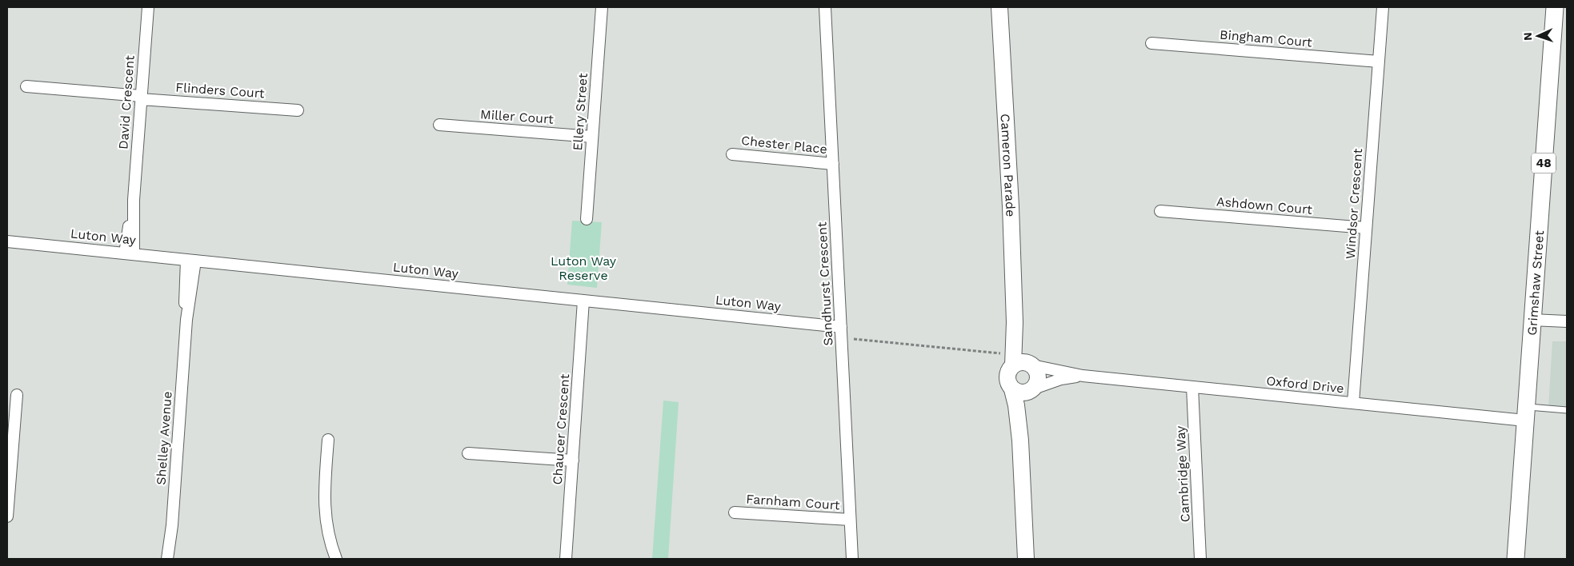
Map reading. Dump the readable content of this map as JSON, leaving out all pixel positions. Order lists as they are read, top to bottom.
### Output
{
  "streets": {
    "main road": ["48", "Grimshaw Street"],
    "street": [
      "Bingham Court",
      "Flinders Court",
      "David Crescent",
      "Ellery Street",
      "Miller Court",
      "Chester Place",
      "Cameron Parade",
      "Windsor Crescent",
      "Ashdown Court",
      "Luton Way",
      "Sandhurst Crescent",
      "Oxford Drive",
      "Chaucer Crescent",
      "Shelley Avenue",
      "Cambridge Way",
      "Farnham Court"
    ]
  },
  "crossings": [
    ["Bingham Court", "Windsor Crescent"],
    ["Flinders Court", "David Crescent"],
    ["David Crescent", "Luton Way"],
    ["Ellery Street", "Miller Court"],
    ["Chester Place", "Sandhurst Crescent"],
    ["Cameron Parade", "Oxford Drive"],
    ["Windsor Crescent", "Ashdown Court"],
    ["Windsor Crescent", "Oxford Drive"],
    ["Luton Way", "Sandhurst Crescent"],
    ["Luton Way", "Chaucer Crescent"],
    ["Luton Way", "Shelley Avenue"],
    ["Grimshaw Street", "Oxford Drive"],
    ["Sandhurst Crescent", "Farnham Court"],
    ["Oxford Drive", "Cambridge Way"]
  ],
  "parks": ["Luton Way Reserve"],
  "north": "left"
}
